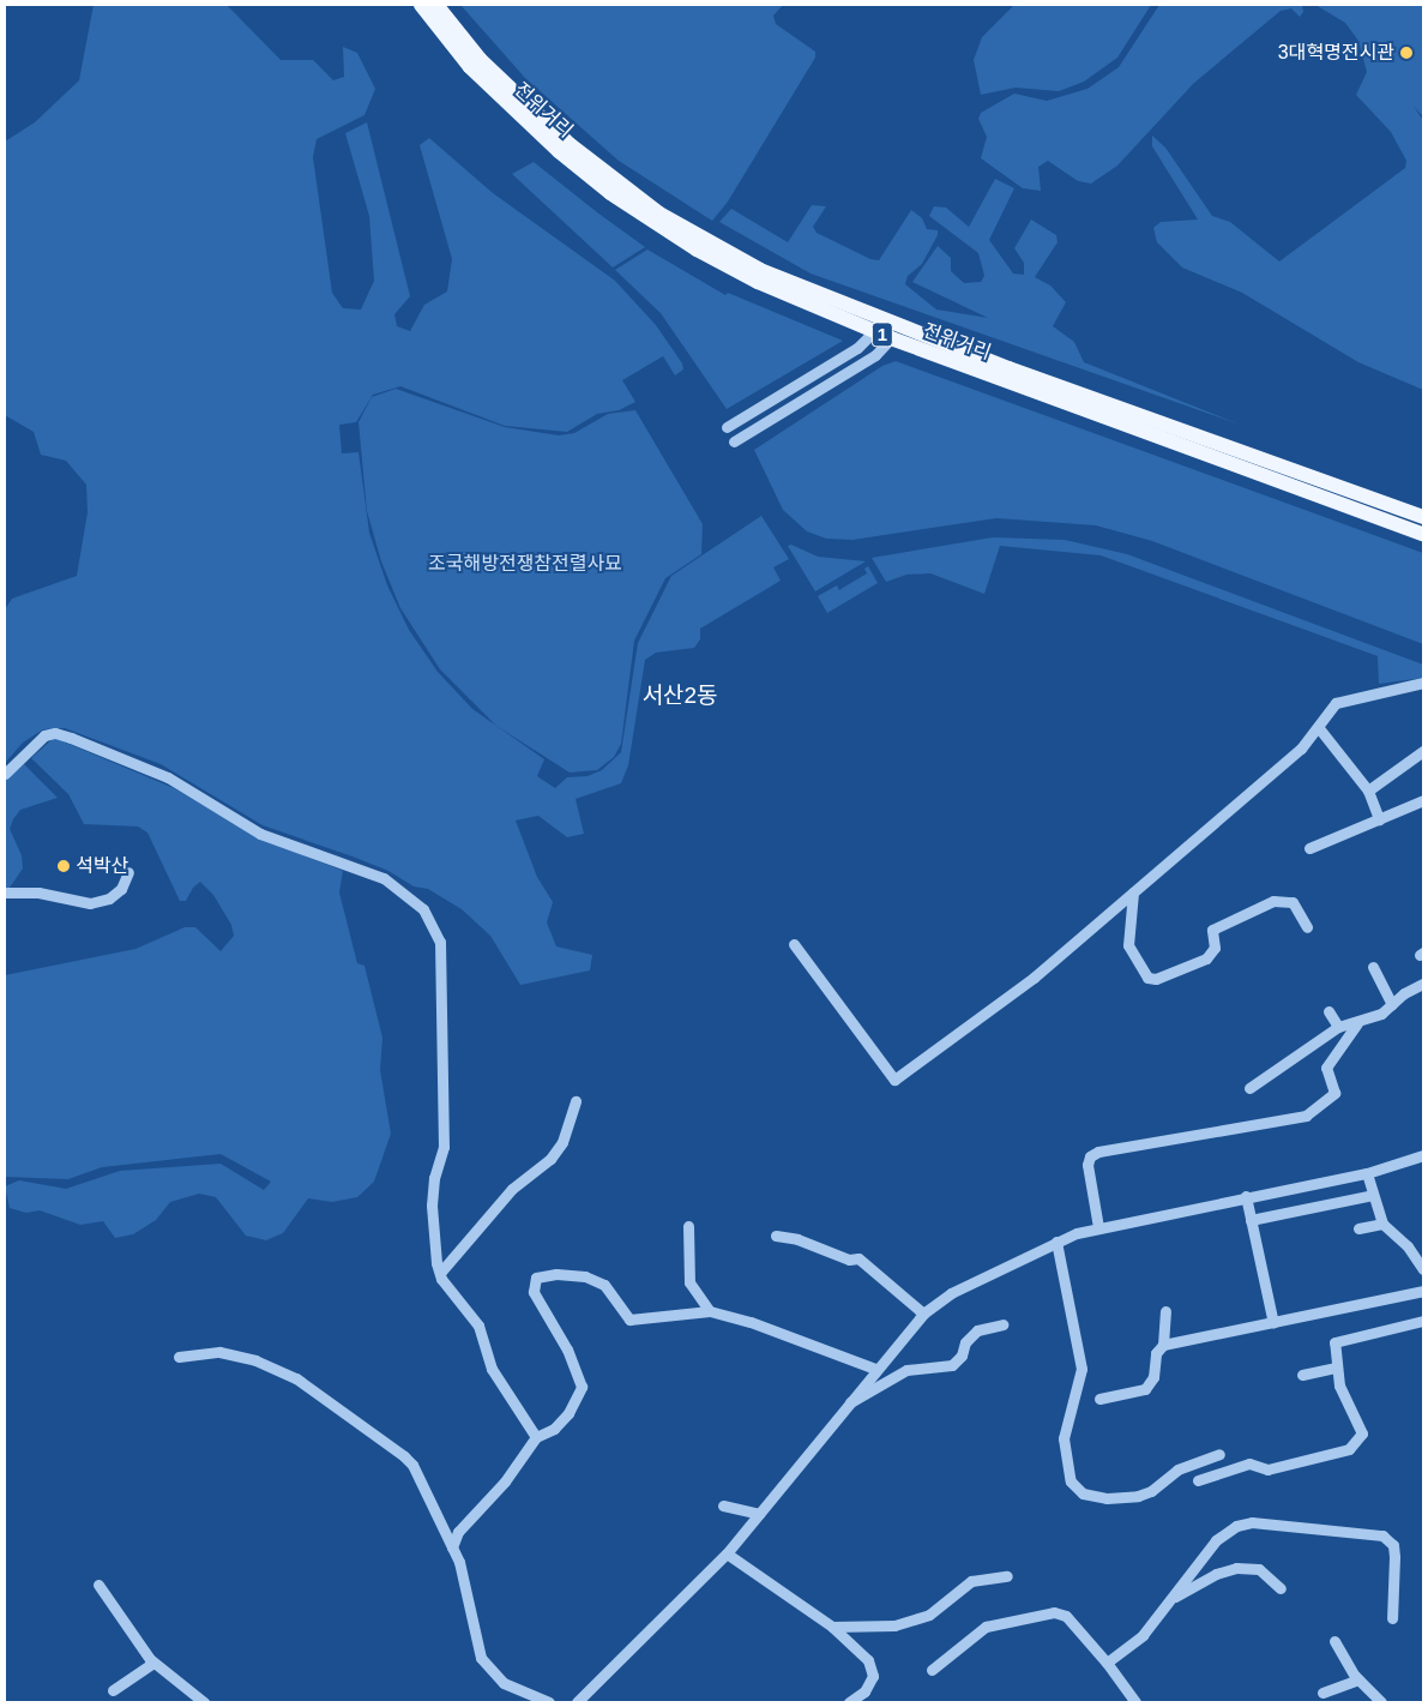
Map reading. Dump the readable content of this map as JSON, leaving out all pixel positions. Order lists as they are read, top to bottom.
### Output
{
  "streets": {
    "main road": ["전위거리", "1"]
  },
  "districts": ["서산2동"],
  "parks": ["조국해방전쟁참전렬사묘"],
  "places": ["3대혁명전시관", "석박산"]
}
